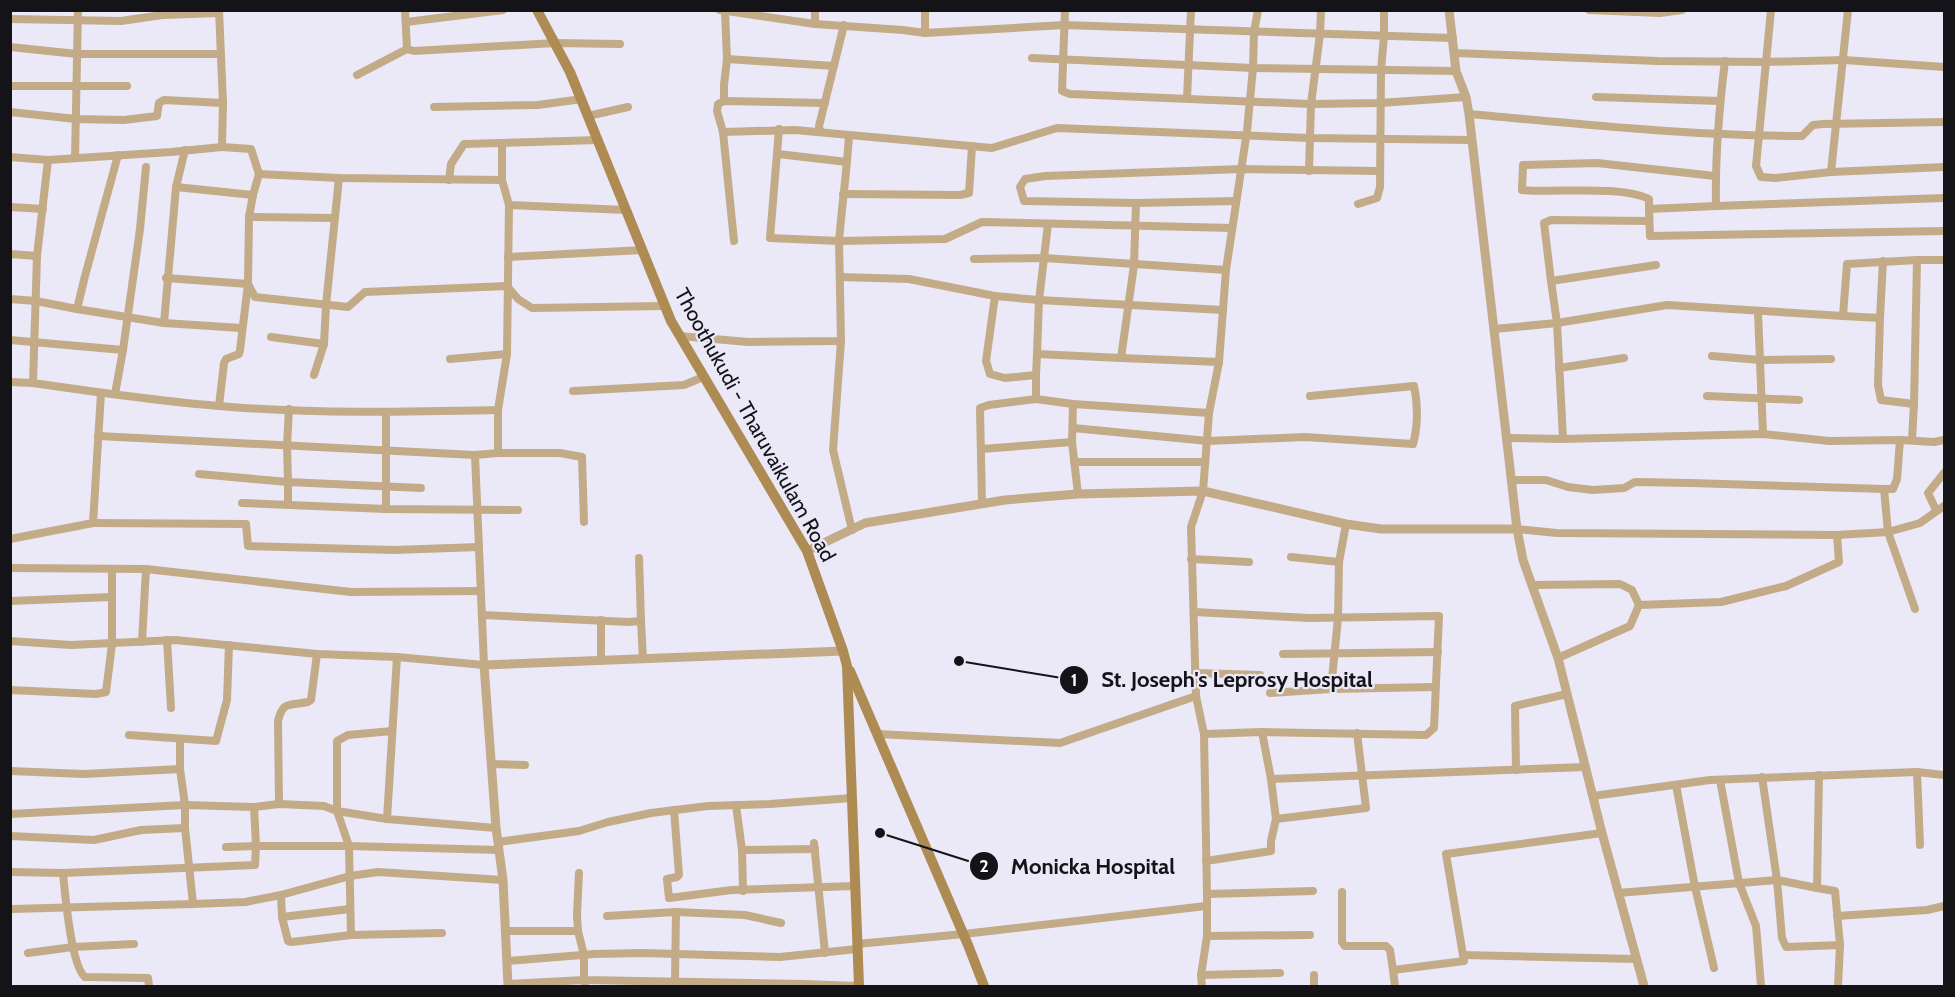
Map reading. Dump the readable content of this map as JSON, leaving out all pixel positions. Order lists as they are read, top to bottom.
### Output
{
  "streets": {
    "main road": ["Thoothukudi - Tharuvaikulam Road"]
  },
  "places": ["St. Joseph's Leprosy Hospital", "Monicka Hospital"]
}
